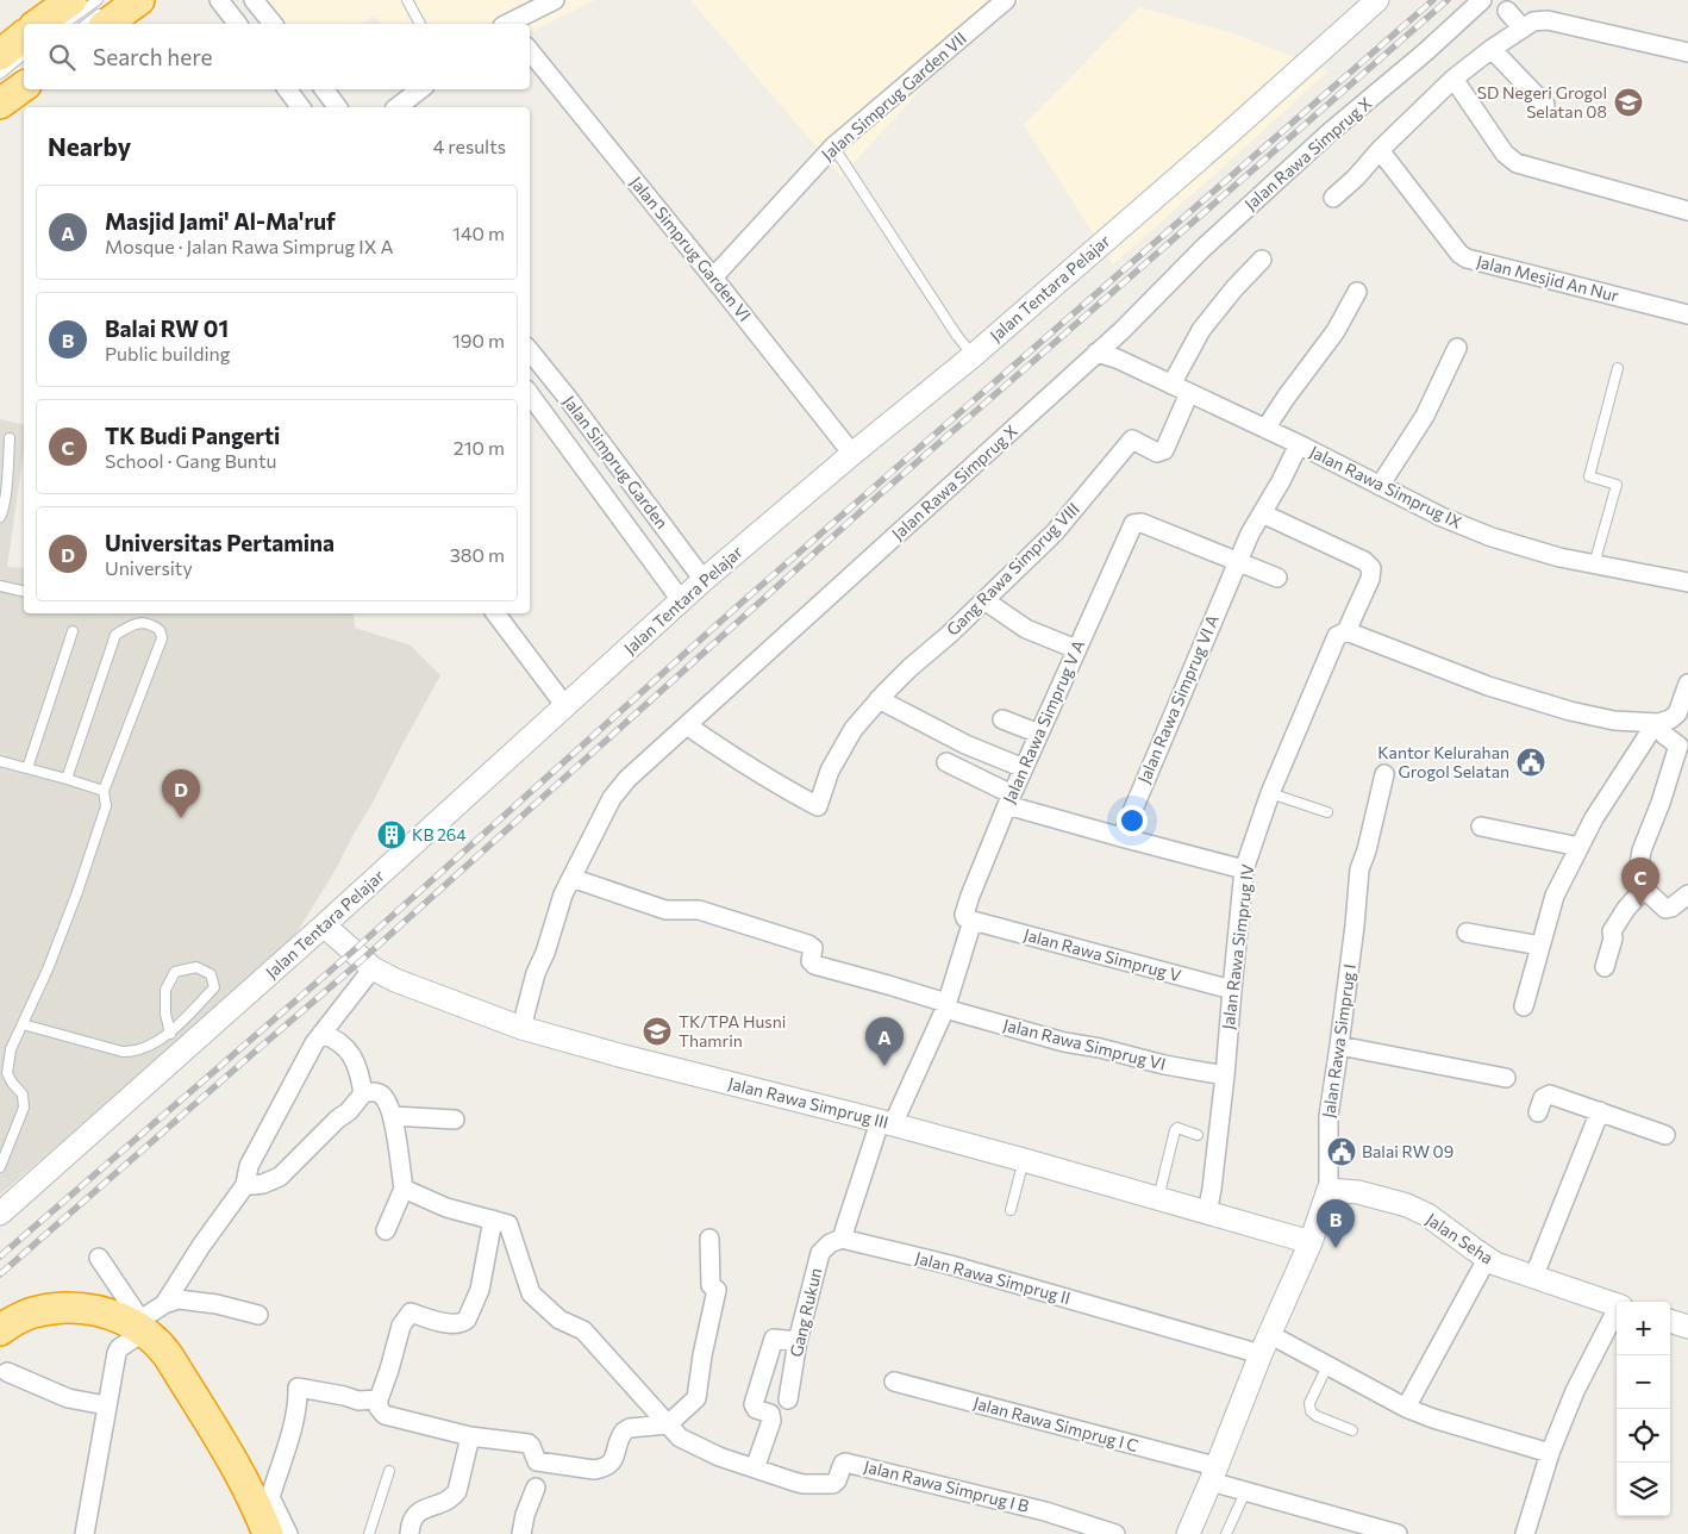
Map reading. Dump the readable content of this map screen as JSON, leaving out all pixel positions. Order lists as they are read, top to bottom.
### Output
{
  "streets": {
    "street": [
      "Jalan Simprug Garden VII",
      "Jalan Rawa Simprug X",
      "Jalan Simprug Garden VI",
      "Jalan Mesjid An Nur",
      "Jalan Tentara Pelajar",
      "Jalan Simprug Garden",
      "Jalan Rawa Simprug IX",
      "Gang Rawa Simprug VIII",
      "Jalan Rawa Simprug VI A",
      "Jalan Rawa Simprug V A",
      "Jalan Rawa Simprug IV",
      "Jalan Rawa Simprug V",
      "Jalan Rawa Simprug I",
      "Jalan Rawa Simprug VI",
      "Jalan Rawa Simprug III",
      "Jalan Seha",
      "Jalan Rawa Simprug II",
      "Gang Rukun",
      "Jalan Rawa Simprug I C",
      "Jalan Rawa Simprug I B"
    ]
  },
  "crossings": [
    ["Jalan Simprug Garden VII", "Jalan Simprug Garden VI"],
    ["Jalan Rawa Simprug X", "Jalan Rawa Simprug IX"],
    ["Jalan Rawa Simprug X", "Gang Rawa Simprug VIII"],
    ["Jalan Rawa Simprug X", "Jalan Rawa Simprug VI"],
    ["Jalan Rawa Simprug X", "Jalan Rawa Simprug III"],
    ["Jalan Simprug Garden VI", "Jalan Tentara Pelajar"],
    ["Jalan Tentara Pelajar", "Jalan Simprug Garden"],
    ["Jalan Tentara Pelajar", "Jalan Rawa Simprug III"],
    ["Jalan Rawa Simprug IX", "Gang Rawa Simprug VIII"],
    ["Jalan Rawa Simprug IX", "Jalan Rawa Simprug VI A"],
    ["Jalan Rawa Simprug VI A", "Jalan Rawa Simprug V A"],
    ["Jalan Rawa Simprug VI A", "Jalan Rawa Simprug IV"],
    ["Jalan Rawa Simprug V A", "Jalan Rawa Simprug V"],
    ["Jalan Rawa Simprug IV", "Jalan Rawa Simprug V"],
    ["Jalan Rawa Simprug IV", "Jalan Rawa Simprug VI"],
    ["Jalan Rawa Simprug IV", "Jalan Rawa Simprug III"],
    ["Jalan Rawa Simprug I", "Jalan Rawa Simprug III"],
    ["Jalan Rawa Simprug I", "Jalan Seha"],
    ["Jalan Rawa Simprug I", "Jalan Rawa Simprug II"],
    ["Jalan Rawa Simprug I", "Jalan Rawa Simprug I C"],
    ["Jalan Rawa Simprug II", "Gang Rukun"]
  ],
  "places": {
    "school or university": ["SD Negeri Grogol Selatan 08", "TK/TPA Husni Thamrin"],
    "public building": ["Kantor Kelurahan Grogol Selatan", "Balai RW 09"],
    "building": ["KB 264"]
  },
  "page": {
    "search": "Search here",
    "heading": ["Nearby", "4 results"],
    "list": [
      {
        "mark": "A",
        "name": "Masjid Jami' Al-Ma'ruf",
        "note": "Mosque · Jalan Rawa Simprug IX A",
        "value": "140 m"
      },
      {
        "mark": "B",
        "name": "Balai RW 01",
        "note": "Public building",
        "value": "190 m"
      },
      {
        "mark": "C",
        "name": "TK Budi Pangerti",
        "note": "School · Gang Buntu",
        "value": "210 m"
      },
      {
        "mark": "D",
        "name": "Universitas Pertamina",
        "note": "University",
        "value": "380 m"
      }
    ],
    "pins": [
      "D",
      "C",
      "A",
      "B"
    ],
    "map_buttons": ["+", "−"]
  }
}
